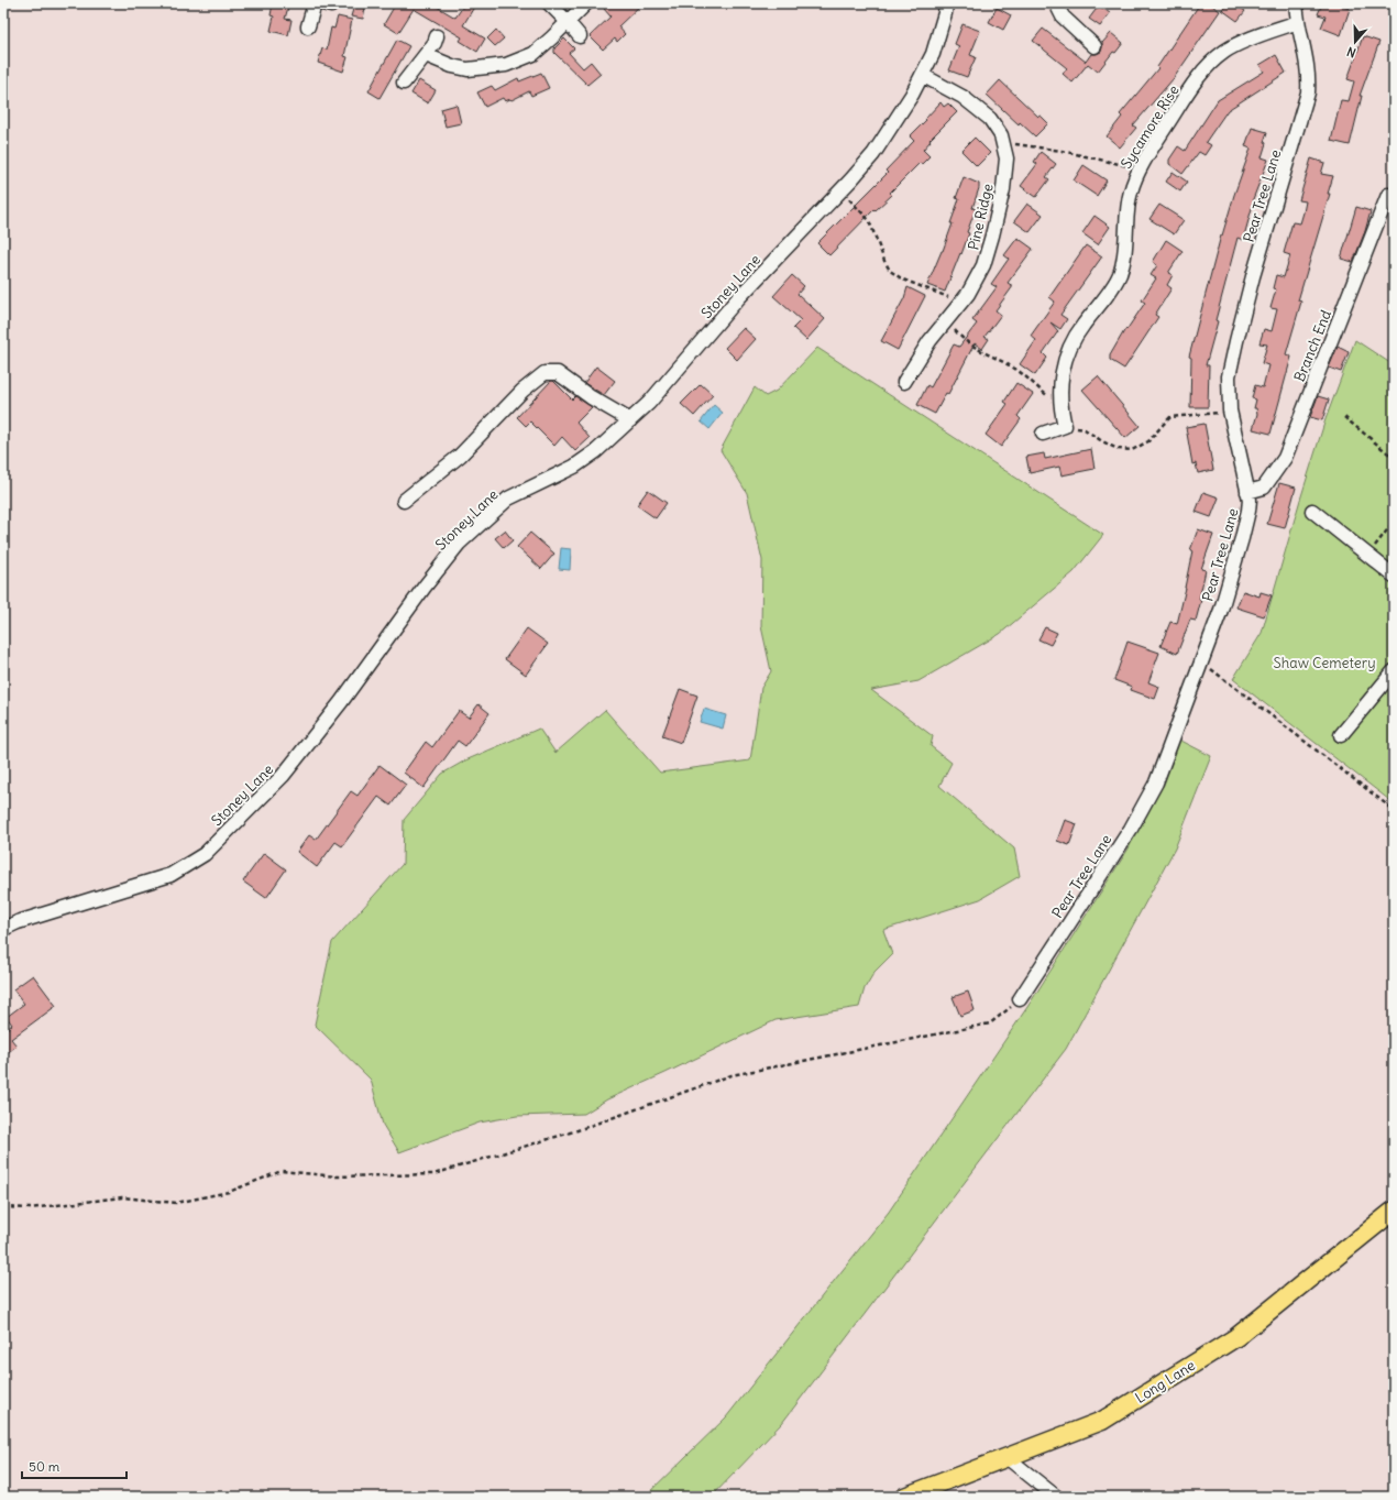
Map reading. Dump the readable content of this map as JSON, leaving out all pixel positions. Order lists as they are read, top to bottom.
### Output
{
  "streets": {
    "main road": ["Long Lane"],
    "street": [
      "Sycamore Rise",
      "Pear Tree Lane",
      "Pine Ridge",
      "Stoney Lane",
      "Branch End"
    ]
  },
  "crossings": [
    ["Sycamore Rise", "Pear Tree Lane"],
    ["Pear Tree Lane", "Branch End"],
    ["Pine Ridge", "Stoney Lane"]
  ],
  "parks": ["Shaw Cemetery"],
  "scale_bar": "50 m",
  "north": "bottom"
}
